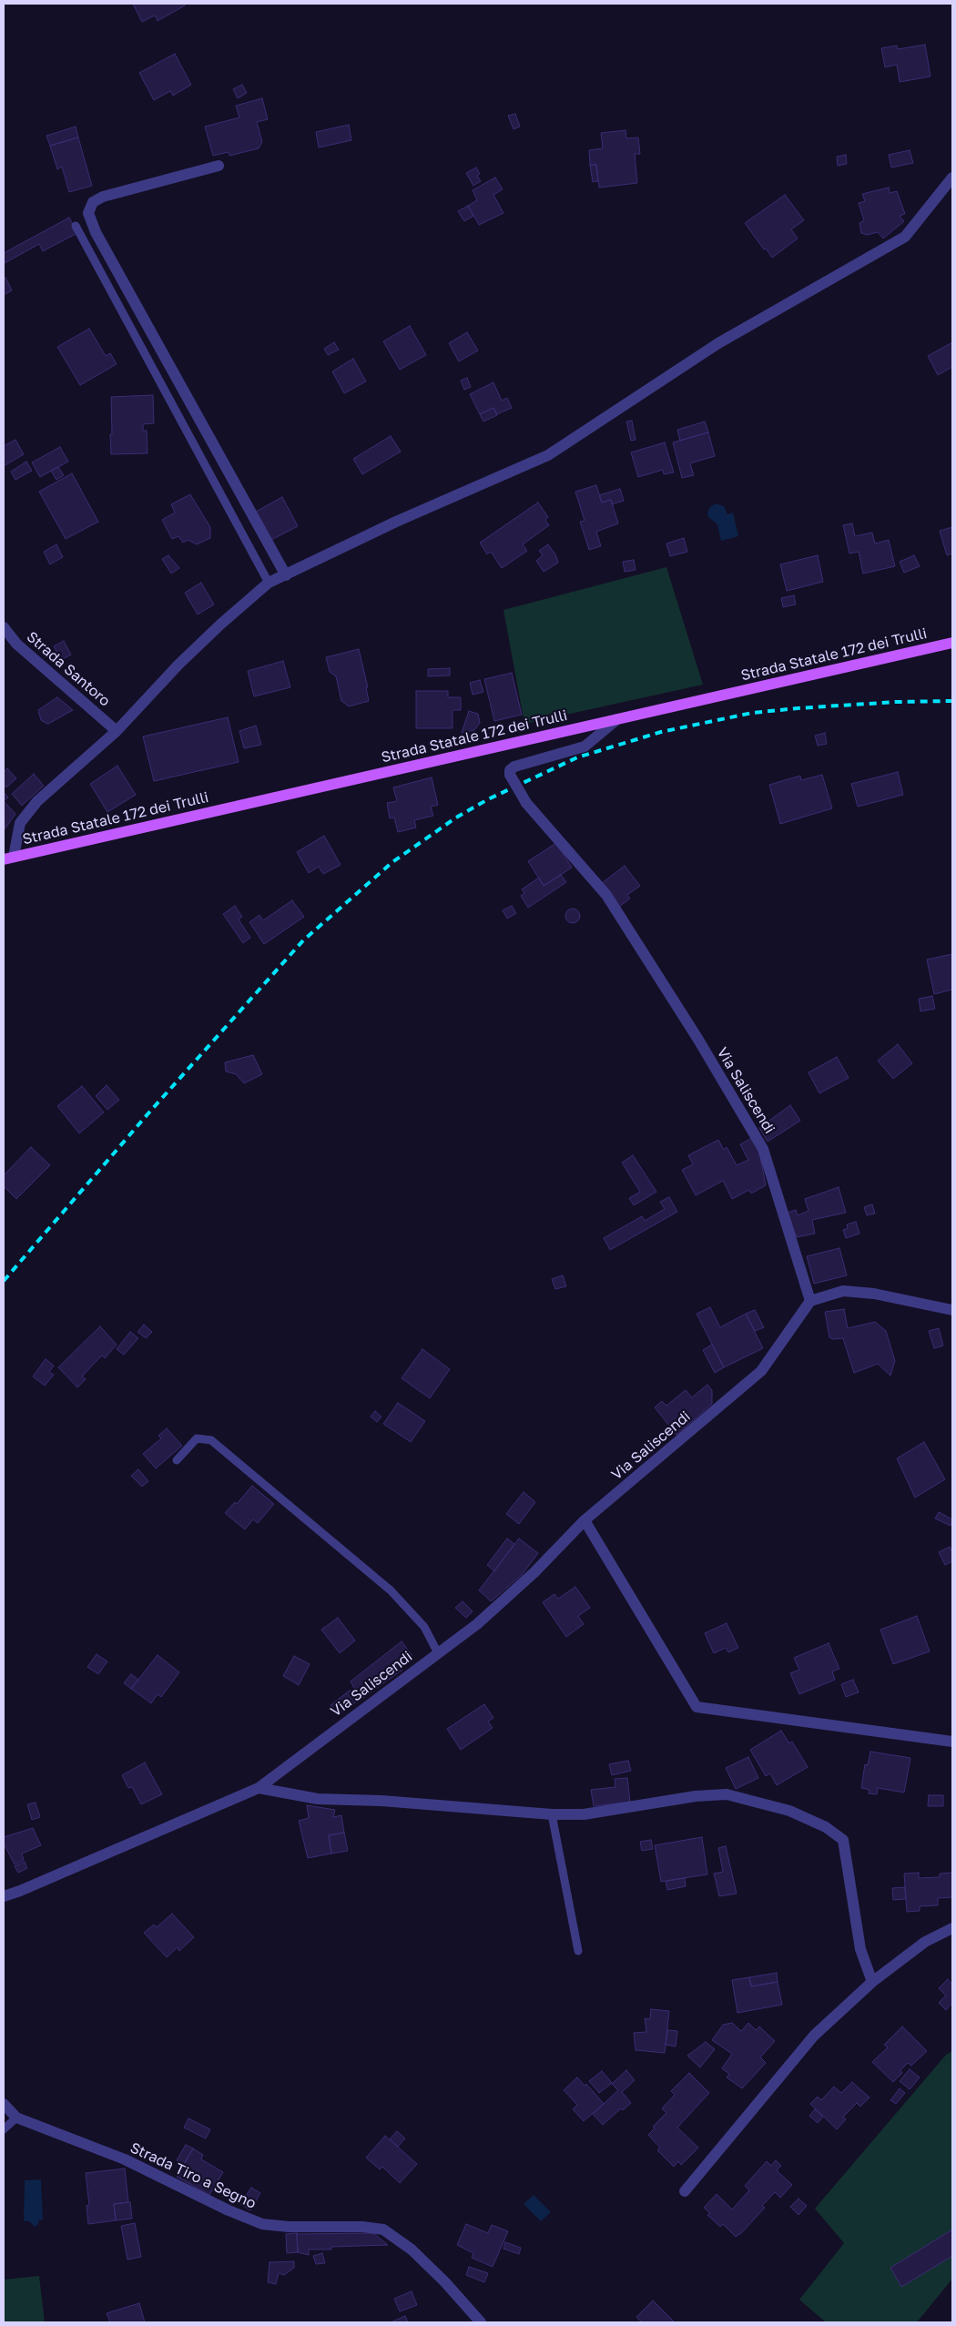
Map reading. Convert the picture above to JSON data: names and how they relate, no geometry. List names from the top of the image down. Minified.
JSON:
{"streets":{"main road":["Strada Statale 172 dei Trulli"],"street":["Strada Santoro","Via Saliscendi","Strada Tiro a Segno"]},"crossings":[["Strada Statale 172 dei Trulli","Via Saliscendi"]]}
